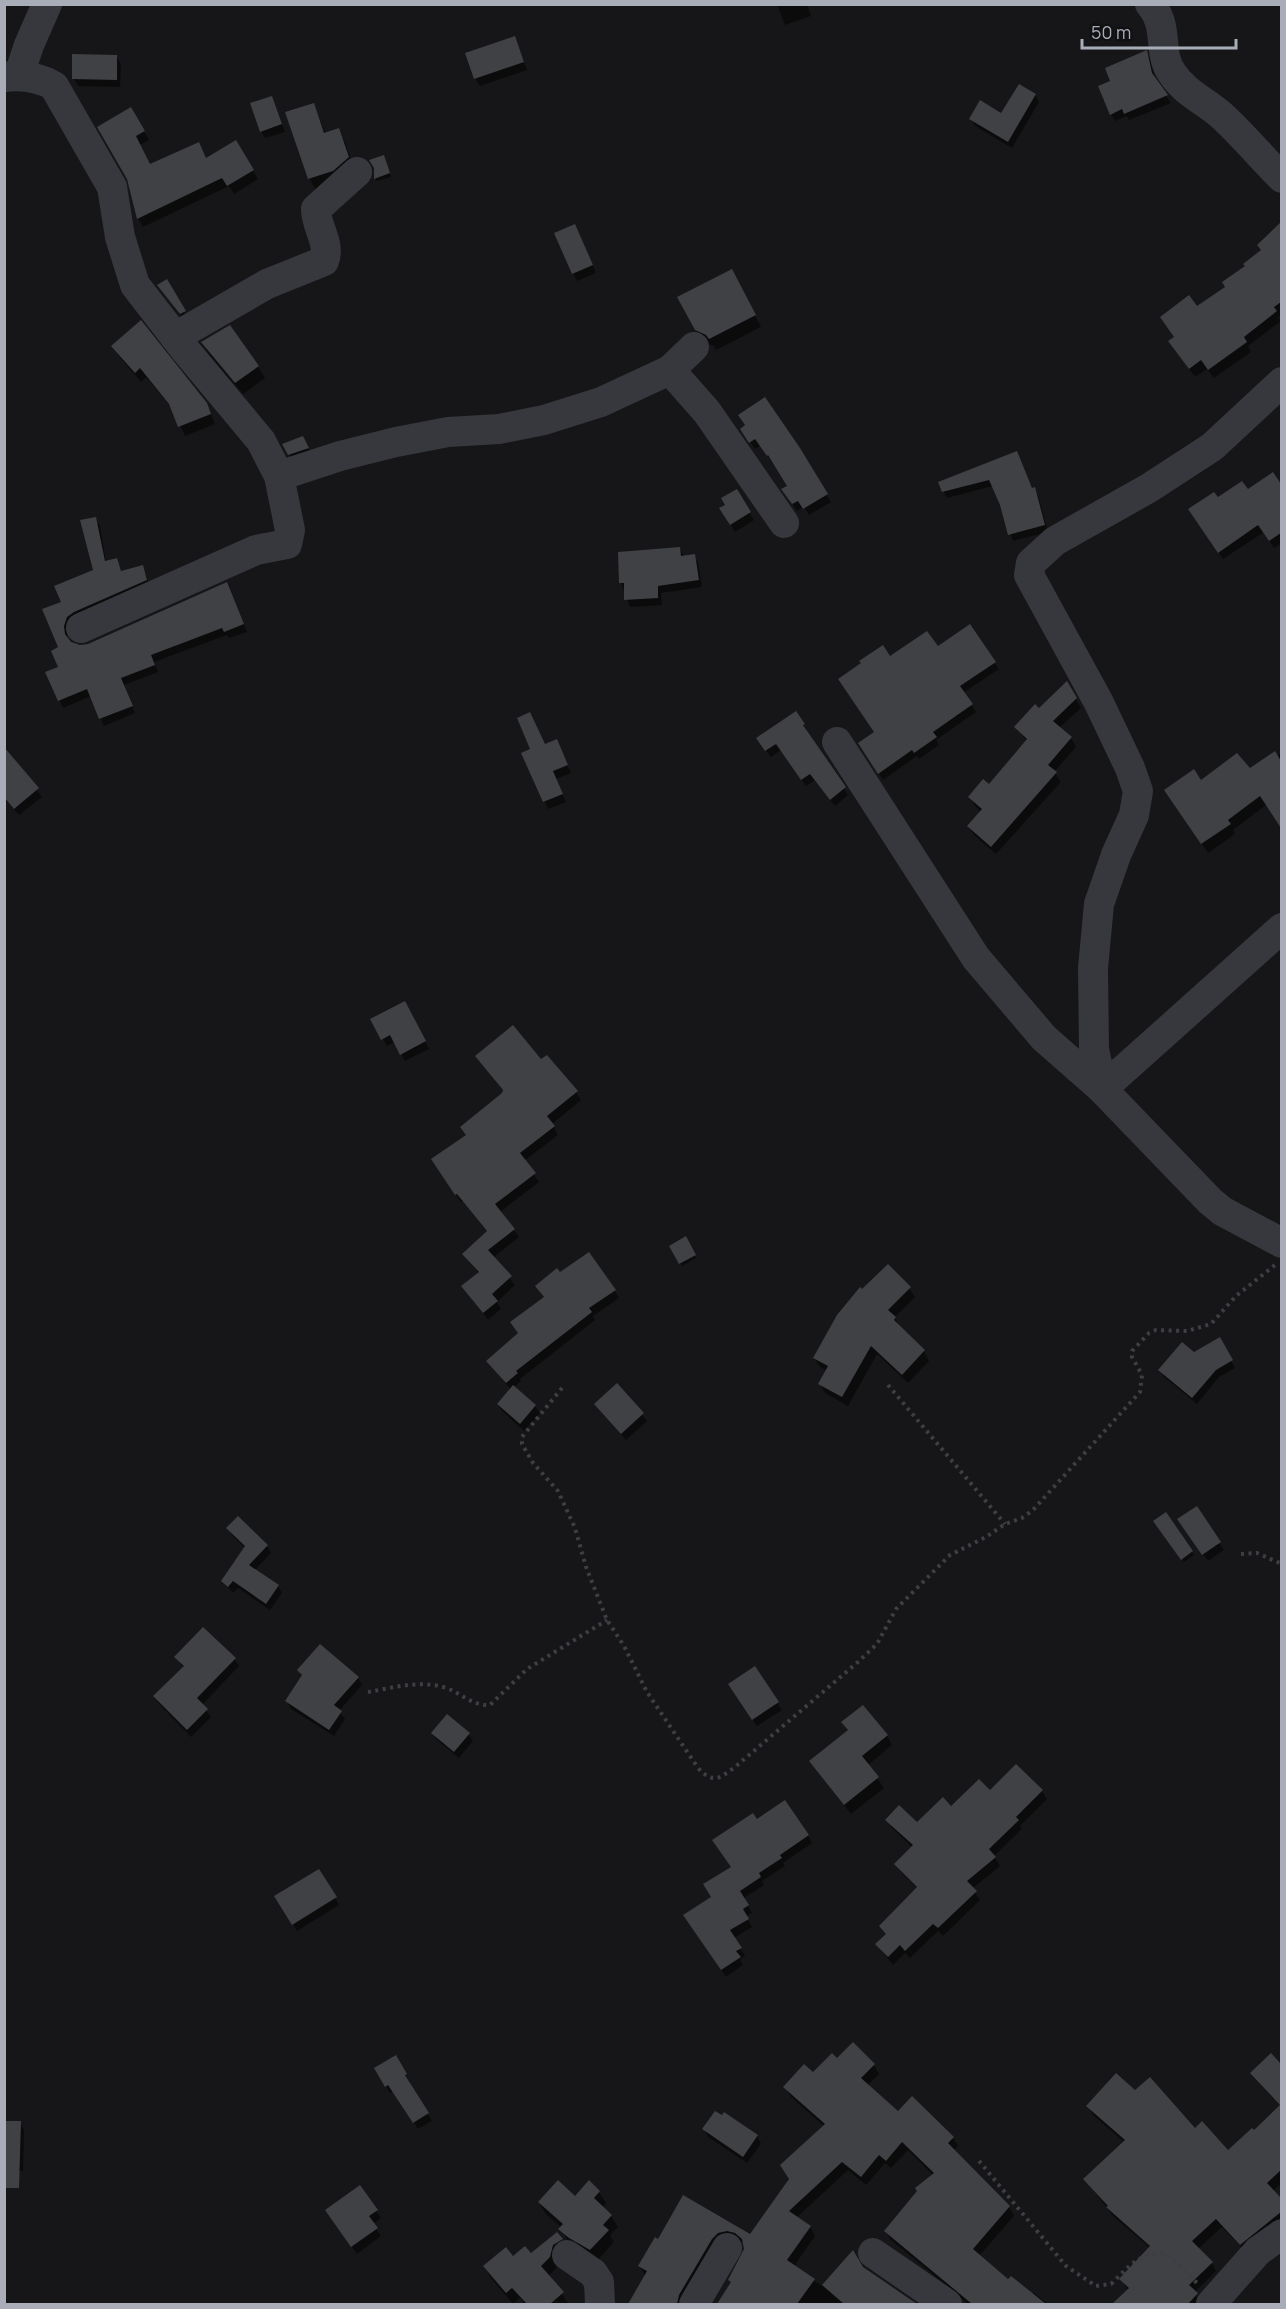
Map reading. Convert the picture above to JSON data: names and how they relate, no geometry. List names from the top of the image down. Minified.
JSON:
{"scale_bar":"50 m"}
